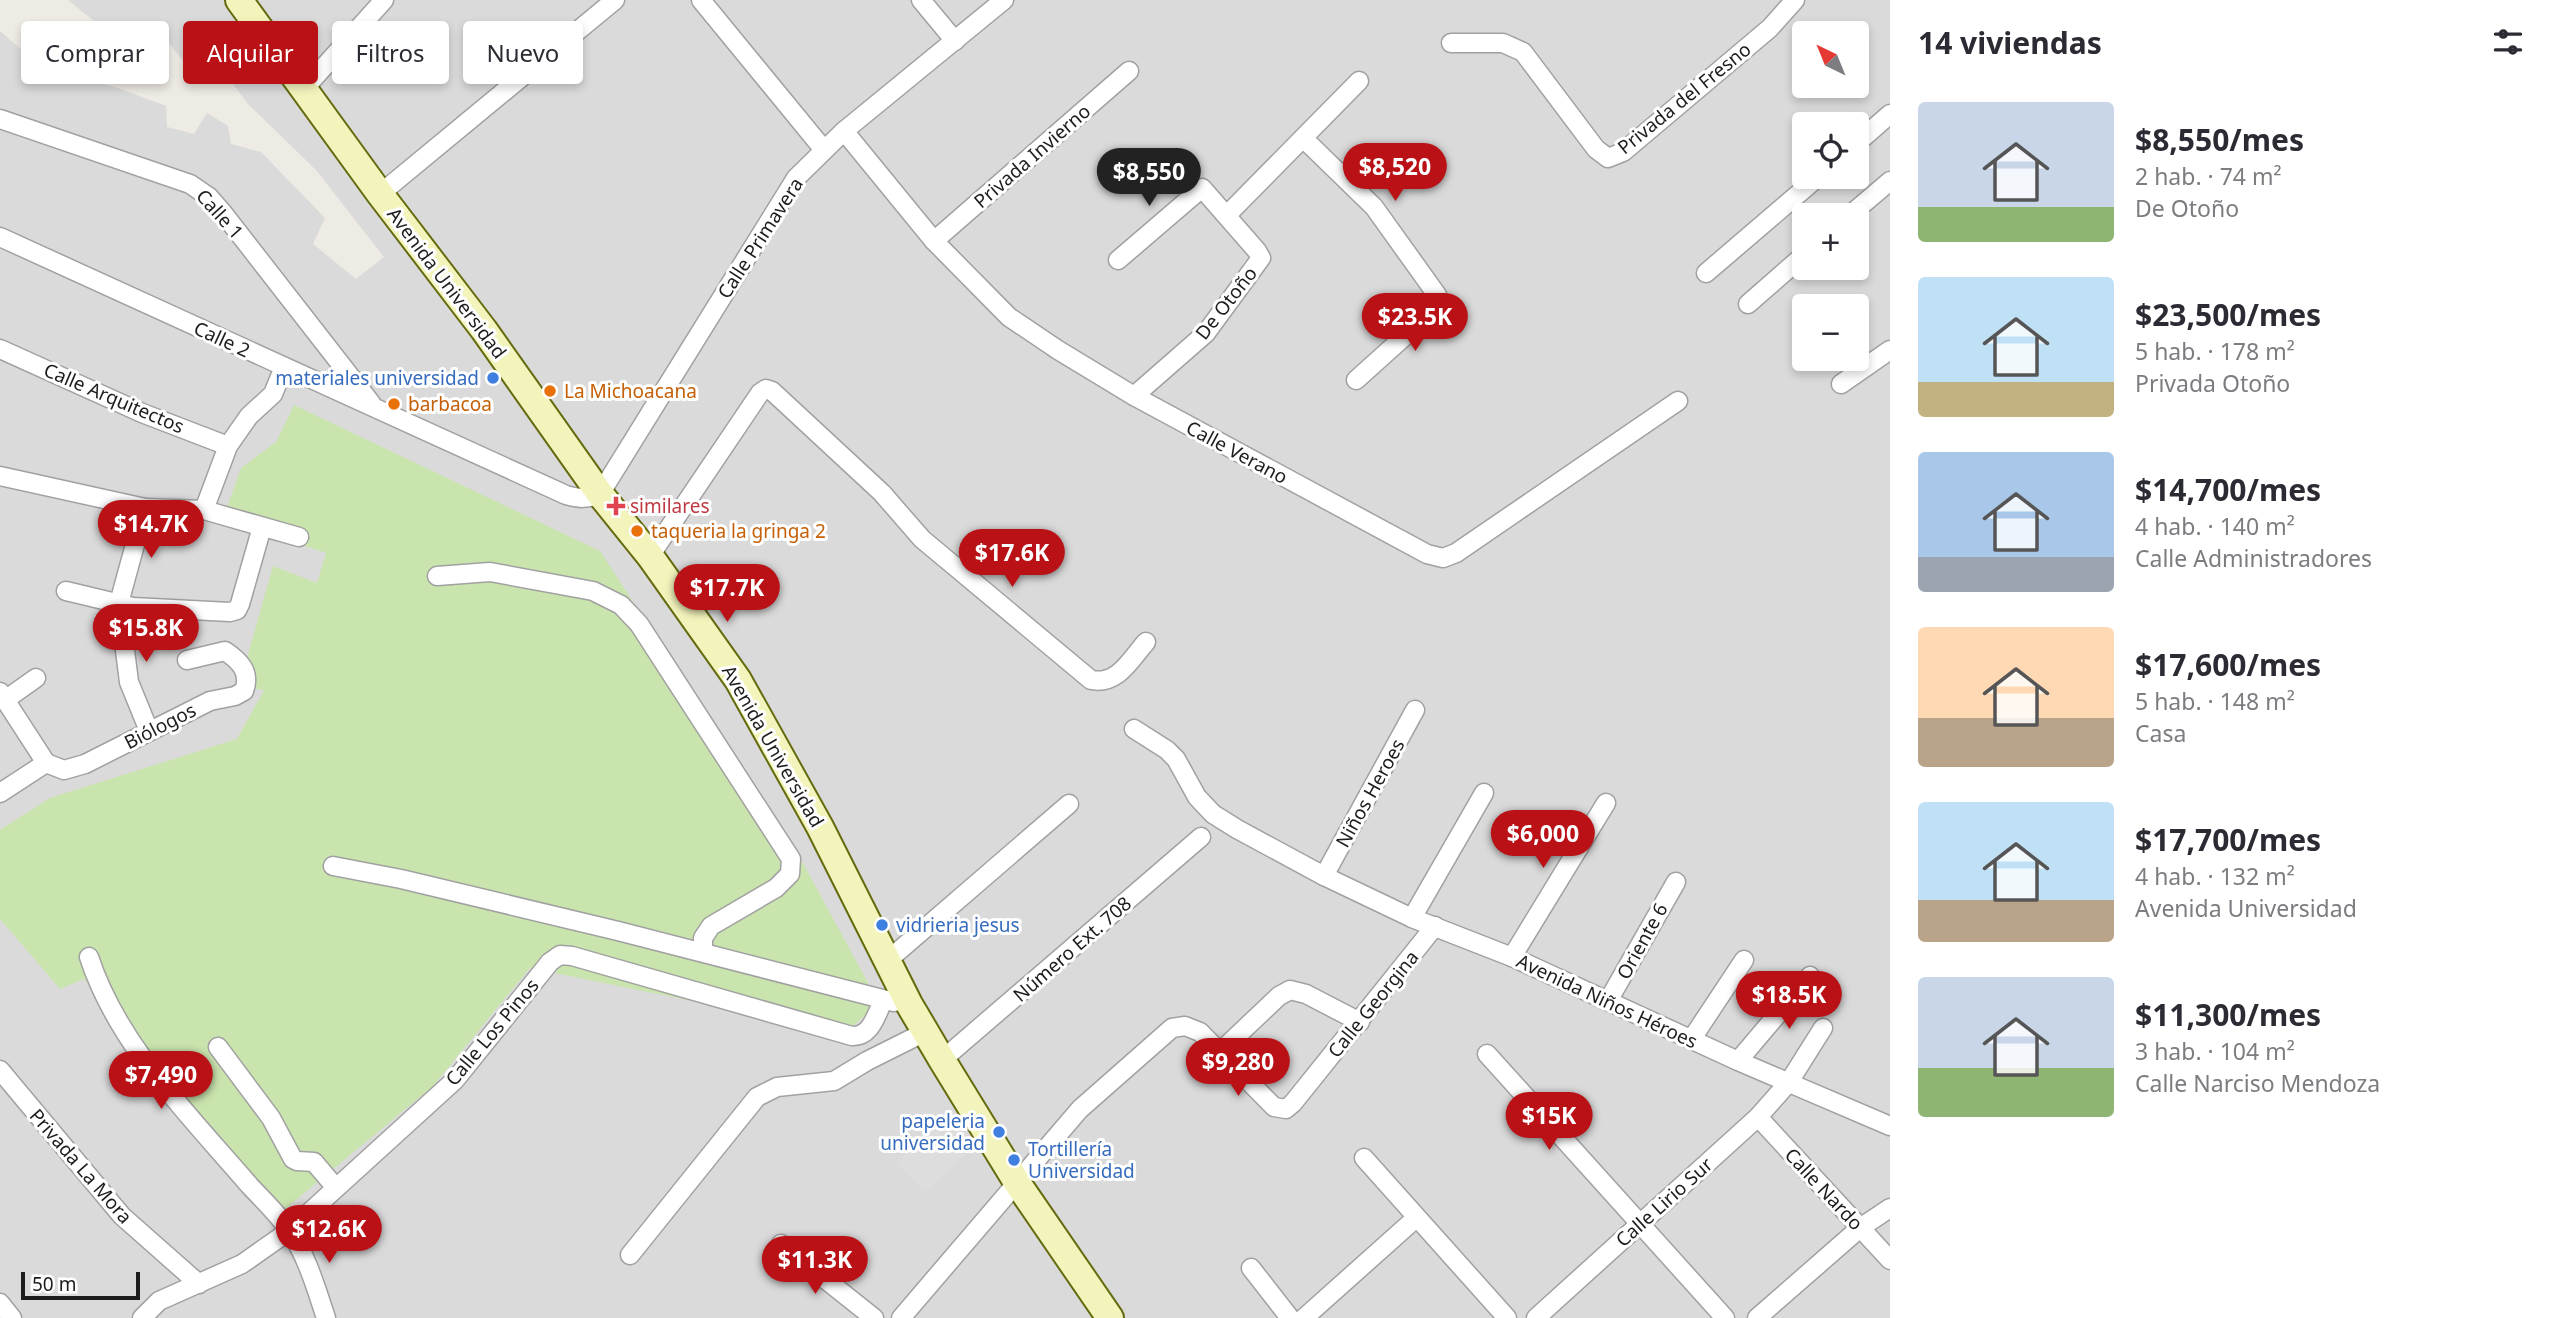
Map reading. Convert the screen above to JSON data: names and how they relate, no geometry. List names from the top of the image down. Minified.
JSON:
{"streets":{"street":["Privada del Fresno","Privada Invierno","Calle 1","Calle Primavera","Avenida Universidad","De Otoño","Calle 2","Calle Arquitectos","Calle Verano","Biólogos","Niños Heroes","Oriente 6","Número Ext. 708","Avenida Niños Héroes","Calle Georgina","Calle Los Pinos","Privada La Mora","Calle Nardo","Calle Lirio Sur"]},"crossings":[["Privada Invierno","Calle Verano"],["Calle 1","Calle 2"],["Calle Primavera","Avenida Universidad"],["Calle Primavera","Calle 2"],["Calle Primavera","Calle Verano"],["Avenida Universidad","Calle 2"],["Avenida Universidad","Número Ext. 708"],["De Otoño","Calle Verano"],["Niños Heroes","Avenida Niños Héroes"],["Oriente 6","Avenida Niños Héroes"],["Avenida Niños Héroes","Calle Georgina"],["Avenida Niños Héroes","Calle Lirio Sur"],["Calle Los Pinos","Privada La Mora"],["Calle Nardo","Calle Lirio Sur"]],"places":{"other":["materiales universidad","La Michoacana","barbacoa","taqueria la gringa 2","vidrieria jesus","papeleria universidad","Tortillería Universidad"],"health":["similares"]},"scale_bar":"50 m","north":"top left","page":{"heading":"14 viviendas","map_buttons":["+","−"],"chip":["Comprar","Alquilar","Filtros","Nuevo"],"list":[{"name":"$8,550/mes","note":"2 hab. · 74 m² · De Otoño"},{"name":"$23,500/mes","note":"5 hab. · 178 m² · Privada Otoño"},{"name":"$14,700/mes","note":"4 hab. · 140 m² · Calle Administradores"},{"name":"$17,600/mes","note":"5 hab. · 148 m² · Casa"},{"name":"$17,700/mes","note":"4 hab. · 132 m² · Avenida Universidad"},{"name":"$11,300/mes","note":"3 hab. · 104 m² · Calle Narciso Mendoza"}],"price":["$8,520","$8,550","$23.5K","$14.7K","$17.6K","$17.7K","$15.8K","$6,000","$18.5K","$9,280","$7,490","$15K","$12.6K","$11.3K"],"scale":"50 m"}}
